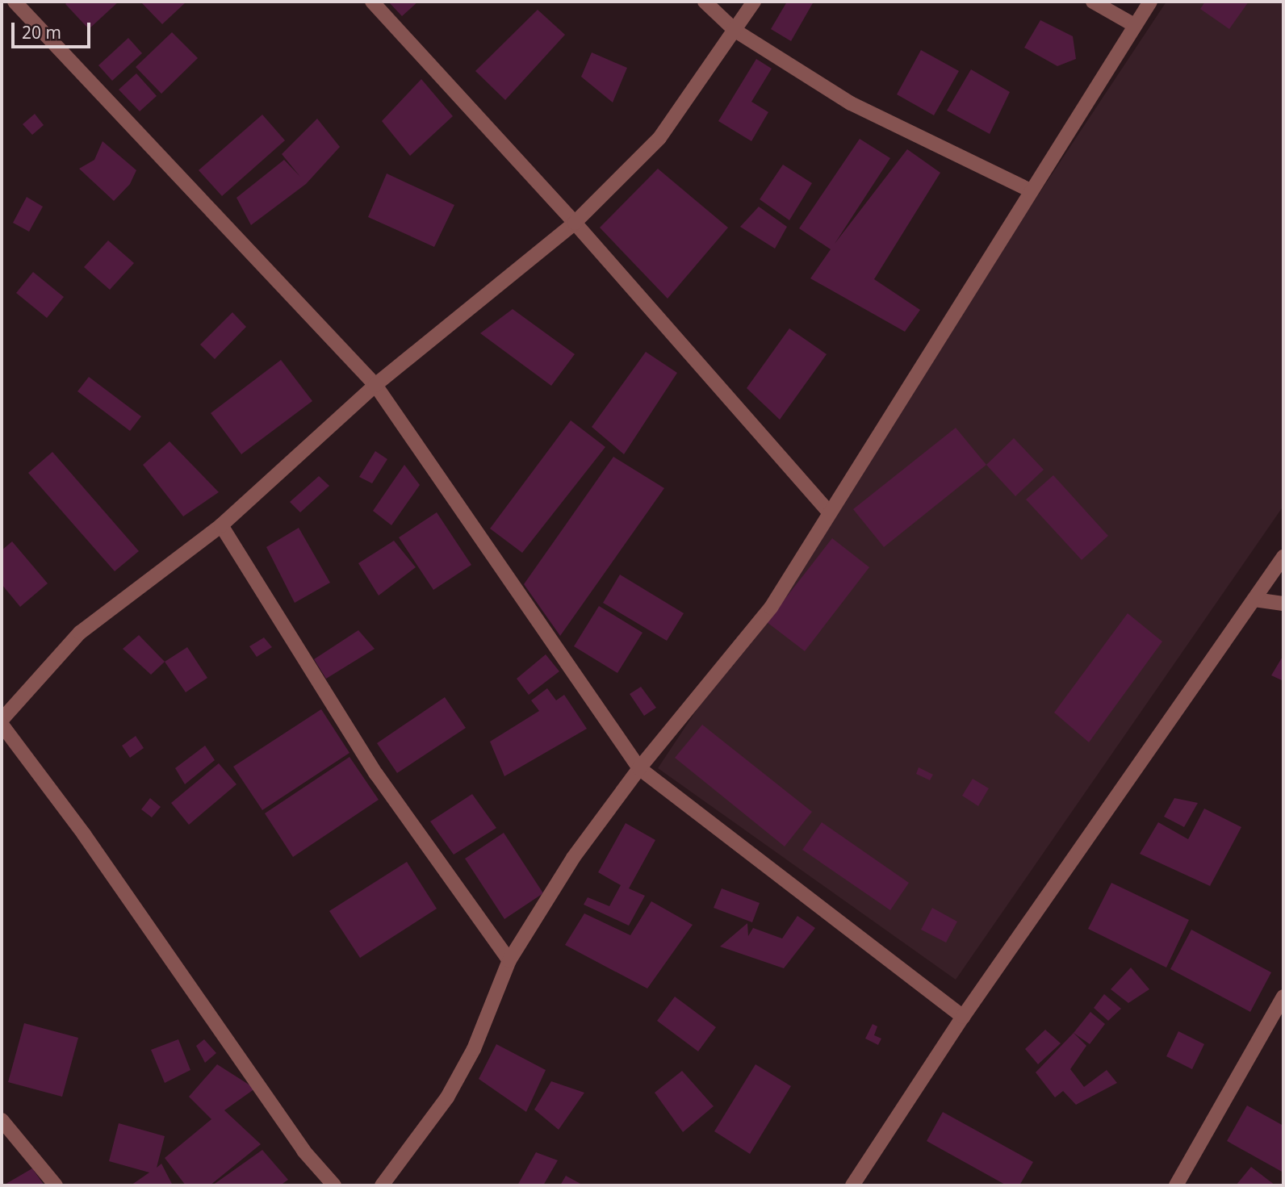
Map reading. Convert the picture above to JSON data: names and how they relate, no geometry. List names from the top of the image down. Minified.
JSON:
{"scale_bar":"20 m"}
